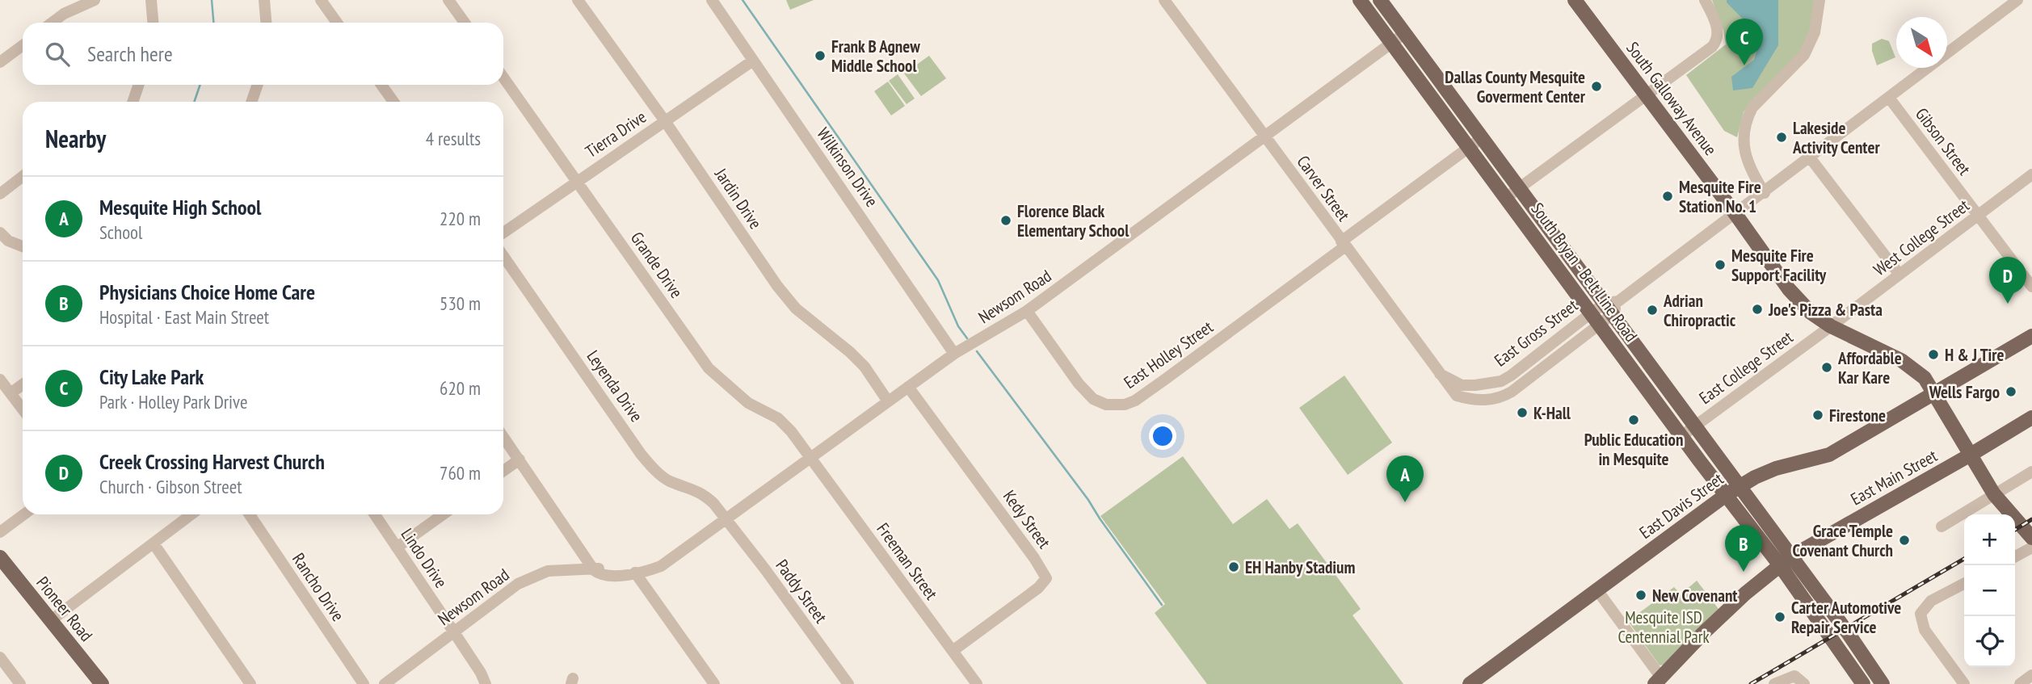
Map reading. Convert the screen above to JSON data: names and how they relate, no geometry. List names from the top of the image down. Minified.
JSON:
{"streets":{"main road":["South Galloway Avenue","South Bryan - Belt Line Road","East Main Street","East Davis Street","Pioneer Road"],"street":["Tierra Drive","Gibson Street","Wilkinson Drive","Carver Street","Jardin Drive","West College Street","Grande Drive","Newsom Road","East Gross Street","East Holley Street","East College Street","Leyenda Drive","Kedy Street","Lindo Drive","Freeman Street","Rancho Drive","Paddy Street"]},"crossings":[["South Galloway Avenue","West College Street"],["South Galloway Avenue","East Gross Street"],["South Galloway Avenue","East College Street"],["South Galloway Avenue","East Main Street"],["South Galloway Avenue","East Davis Street"],["Tierra Drive","Wilkinson Drive"],["Tierra Drive","Jardin Drive"],["Tierra Drive","Grande Drive"],["Gibson Street","West College Street"],["Gibson Street","East Gross Street"],["Wilkinson Drive","Newsom Road"],["Carver Street","Newsom Road"],["Carver Street","East Gross Street"],["Carver Street","East Holley Street"],["Jardin Drive","Newsom Road"],["West College Street","East College Street"],["Grande Drive","Newsom Road"],["Grande Drive","Freeman Street"],["South Bryan - Belt Line Road","Newsom Road"],["South Bryan - Belt Line Road","East Gross Street"],["South Bryan - Belt Line Road","East Holley Street"],["South Bryan - Belt Line Road","East College Street"],["South Bryan - Belt Line Road","East Main Street"],["South Bryan - Belt Line Road","East Davis Street"],["Newsom Road","East Holley Street"],["Newsom Road","Leyenda Drive"],["Newsom Road","Kedy Street"],["Newsom Road","Lindo Drive"],["Newsom Road","Freeman Street"],["Newsom Road","Paddy Street"],["Leyenda Drive","Paddy Street"],["Kedy Street","Freeman Street"]],"parks":["Mesquite ISD Centennial Park"],"places":["Frank B Agnew Middle School","Dallas County Mesquite Goverment Center","Lakeside Activity Center","Mesquite Fire Station No. 1","Florence Black Elementary School","Mesquite Fire Support Facility","Joe's Pizza & Pasta","Adrian Chiropractic","H & J Tire","Affordable Kar Kare","Wells Fargo","K-Hall","Firestone","Public Education in Mesquite","Grace Temple Covenant Church","EH Hanby Stadium","New Covenant","Carter Automotive Repair Service"],"north":"bottom right","page":{"pins":["C","D","A","B"],"search":"Search here","heading":["Nearby","4 results"],"list":[{"mark":"A","name":"Mesquite High School","note":"School","value":"220 m"},{"mark":"B","name":"Physicians Choice Home Care","note":"Hospital · East Main Street","value":"530 m"},{"mark":"C","name":"City Lake Park","note":"Park · Holley Park Drive","value":"620 m"},{"mark":"D","name":"Creek Crossing Harvest Church","note":"Church · Gibson Street","value":"760 m"}],"map_buttons":["+","−"]}}
